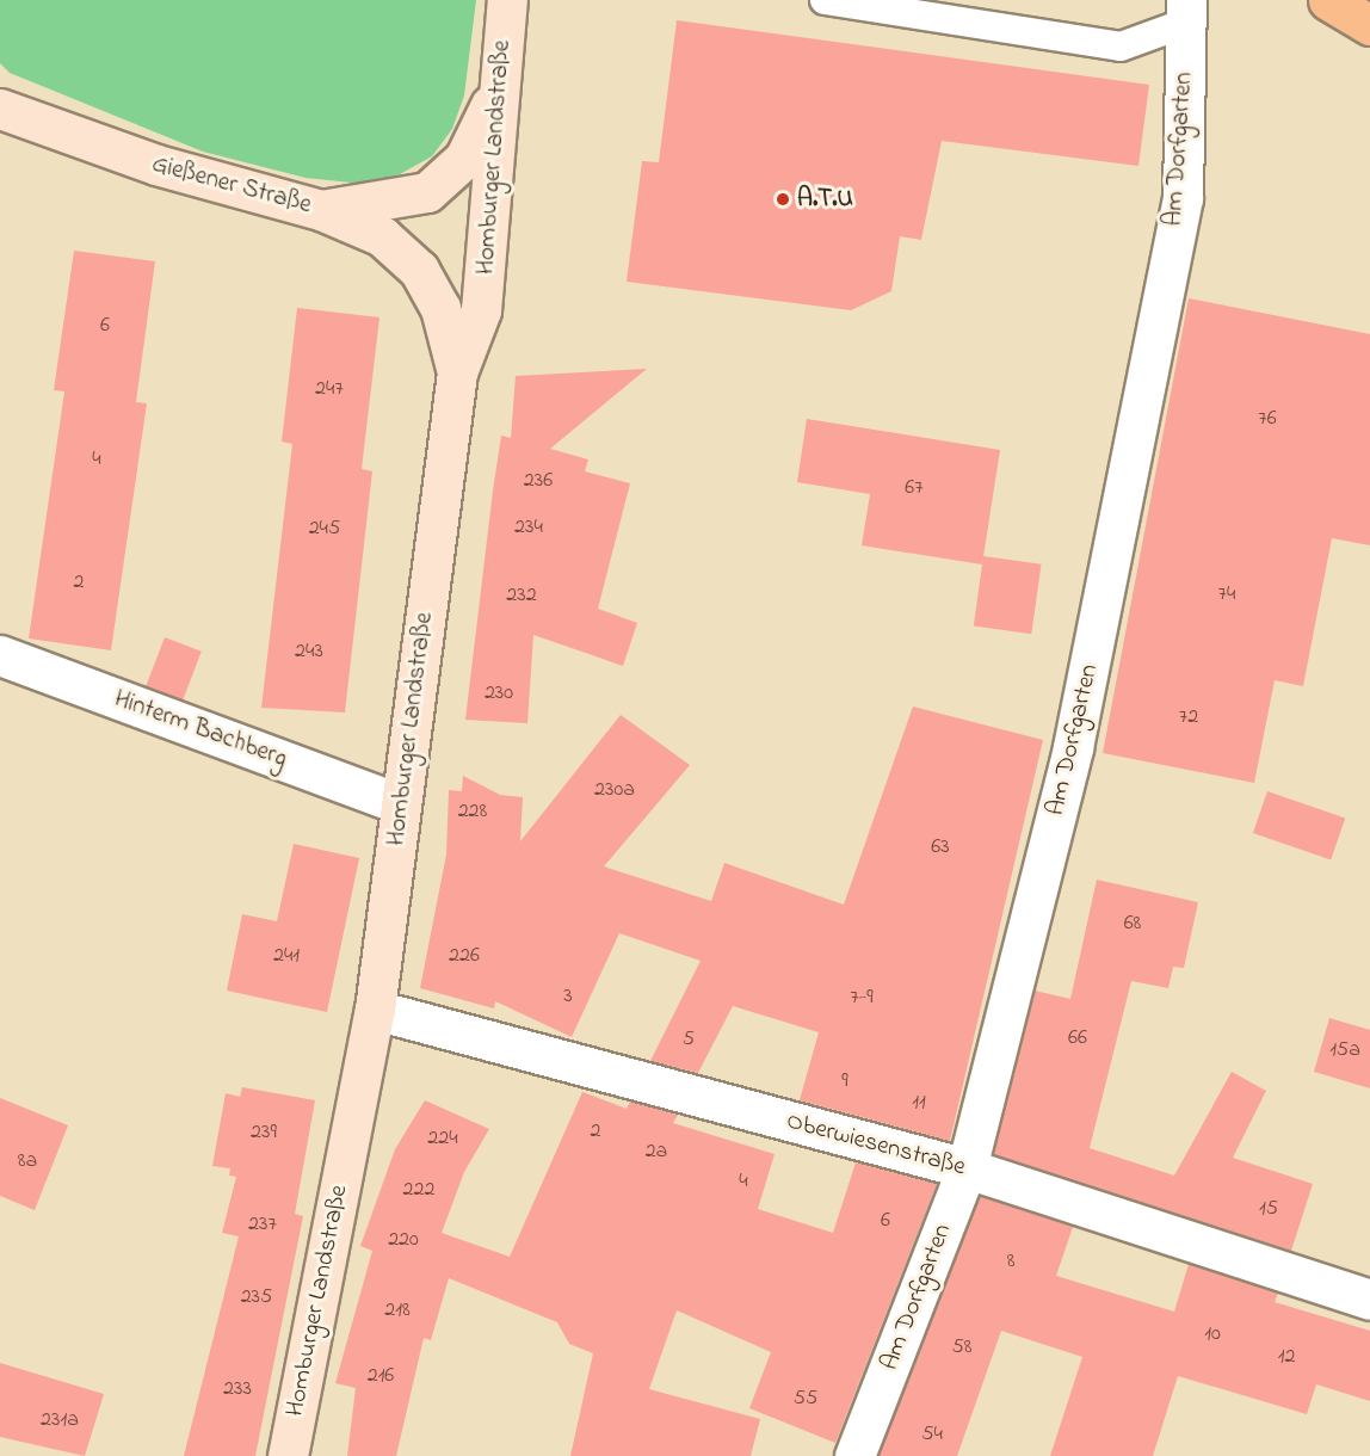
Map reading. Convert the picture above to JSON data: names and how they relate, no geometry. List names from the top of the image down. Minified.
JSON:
{"streets":{"street":["Am Dorfgarten","Homburger Landstraße","Gießener Straße","Hinterm Bachberg","Oberwiesenstraße"]},"crossings":[["Am Dorfgarten","Oberwiesenstraße"],["Homburger Landstraße","Gießener Straße"],["Homburger Landstraße","Hinterm Bachberg"],["Homburger Landstraße","Oberwiesenstraße"]],"places":["A.T.U"],"house_numbers":["6","247","76","4","236","67","234","245","2","74","232","243","230","72","230a","228","63","68","241","226","3","7-9","66","5","15a","9","11","2","239","224","2a","8a","4","222","15","6","237","220","8","235","218","10","58","12","216","233","55","231a","54"]}
